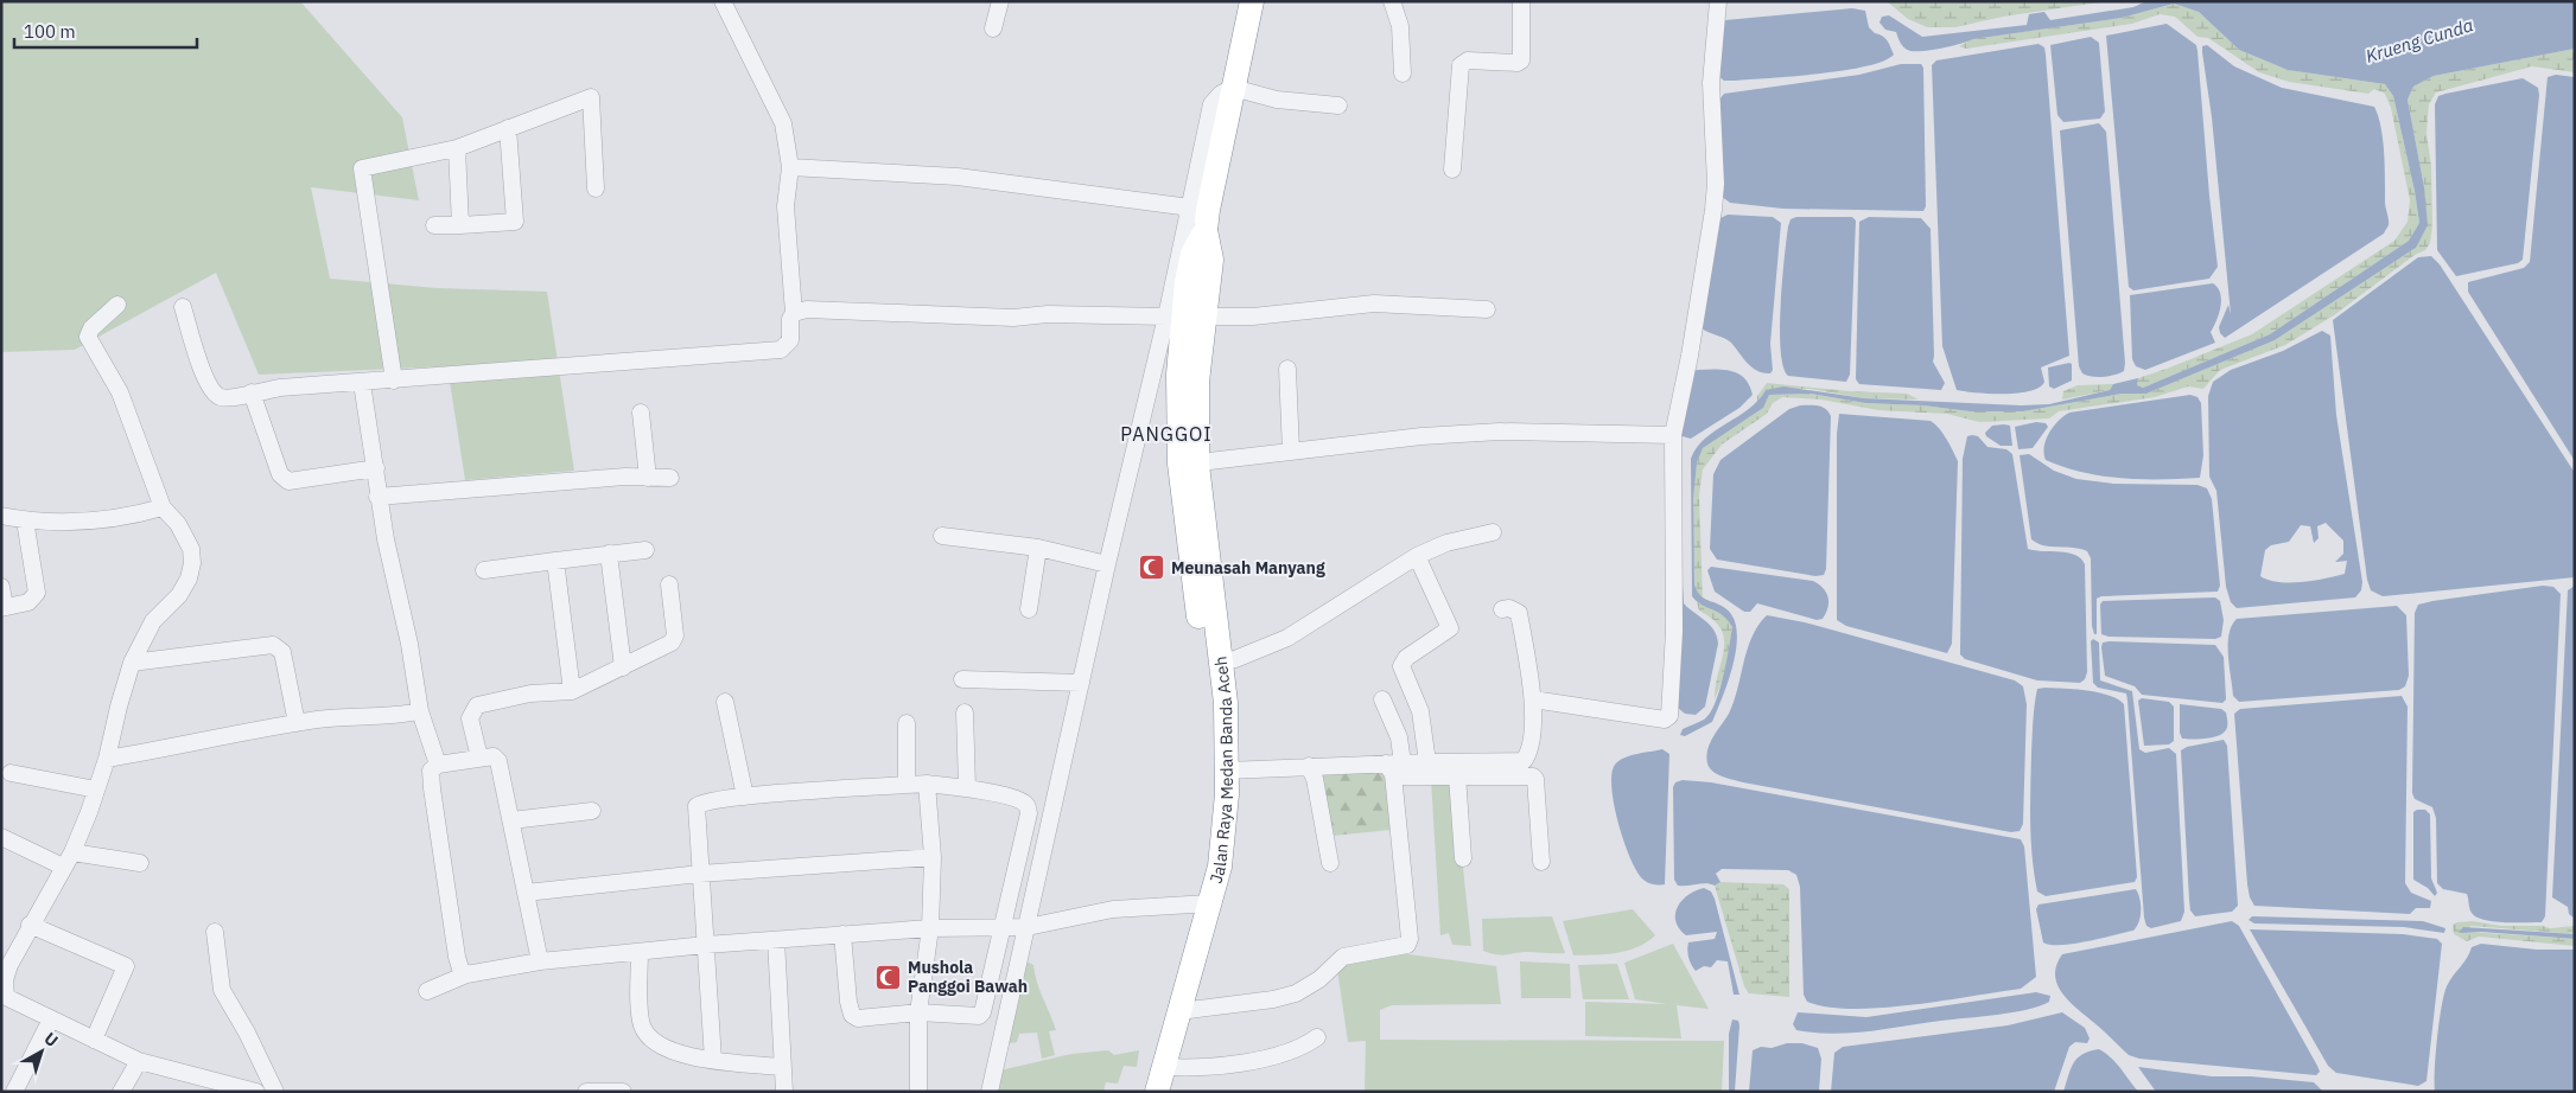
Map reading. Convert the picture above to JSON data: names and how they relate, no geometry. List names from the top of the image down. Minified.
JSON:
{"streets":{"highway":["Jalan Raya Medan Banda Aceh"]},"districts":["PANGGOI"],"water":["Krueng Cunda"],"places":{"mosque":["Meunasah Manyang","Mushola Panggoi Bawah"]},"scale_bar":"100 m","north":"top right"}
